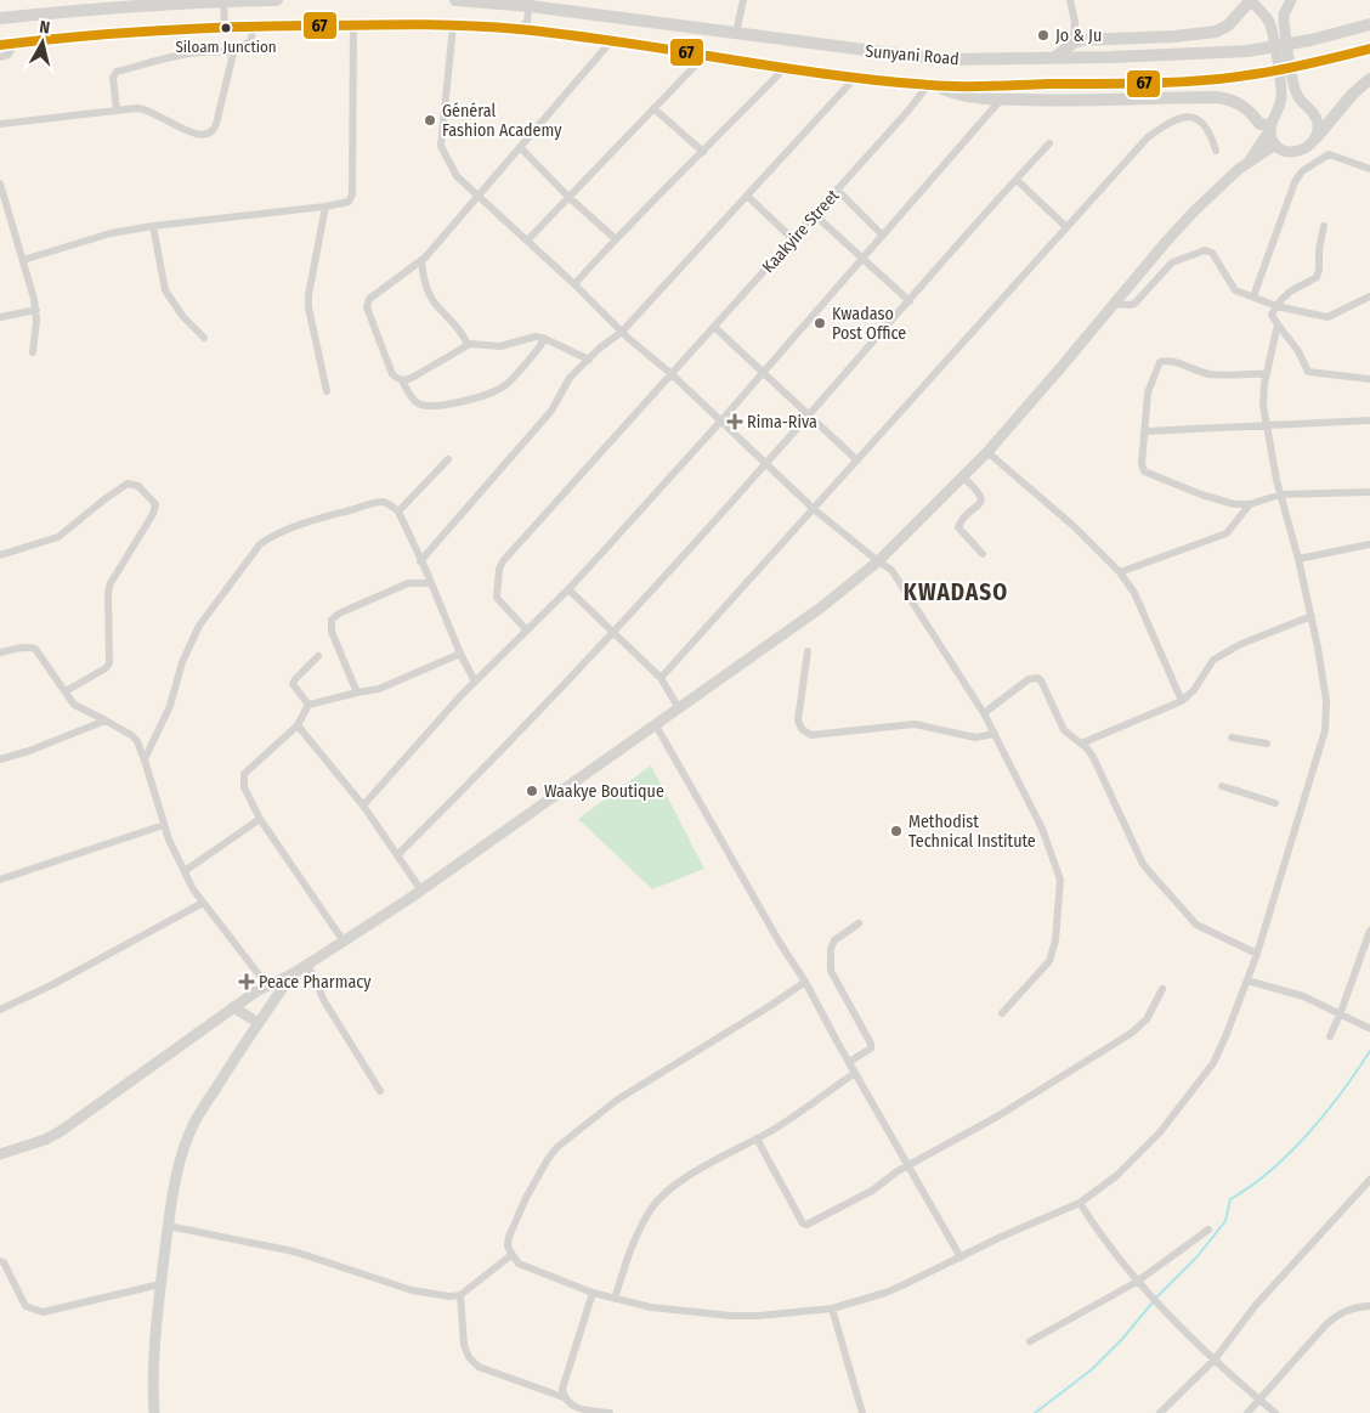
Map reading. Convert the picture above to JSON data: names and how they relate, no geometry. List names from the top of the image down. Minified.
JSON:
{"streets":{"main road":["Sunyani Road"],"street":["Kaakyire Street"]},"districts":["KWADASO"],"places":{"other":["Siloam Junction","Jo & Ju","Général Fashion Academy","Kwadaso Post Office","Waakye Boutique","Methodist Technical Institute"],"health":["Rima-Riva","Peace Pharmacy"]},"lines":["transit line 67"],"north":"top"}
